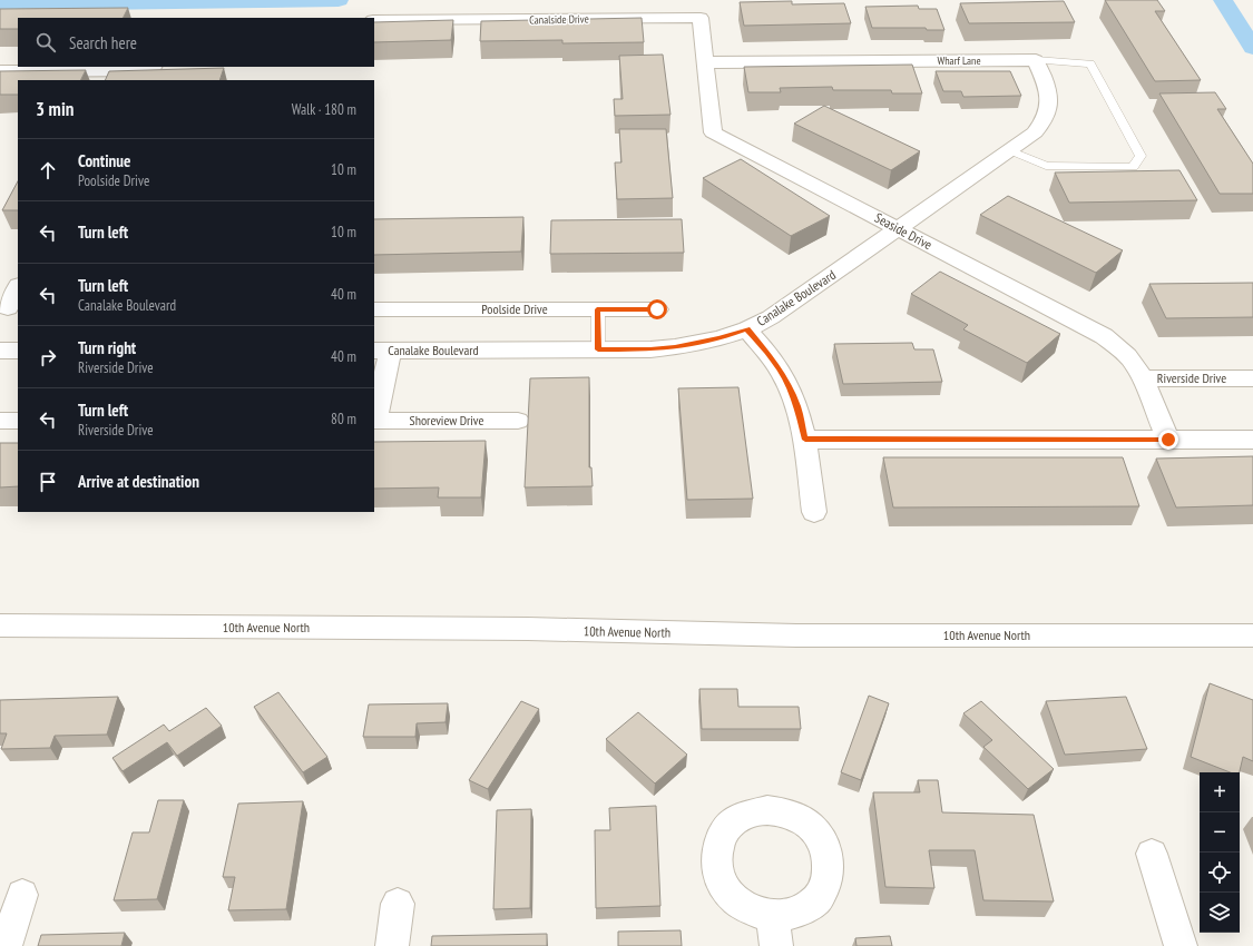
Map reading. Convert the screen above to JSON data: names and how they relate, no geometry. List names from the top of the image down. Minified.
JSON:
{"streets":{"street":["Canalside Drive","Wharf Lane","Seaside Drive","Canalake Boulevard","Poolside Drive","Riverside Drive","Shoreview Drive","10th Avenue North"]},"crossings":[["Canalside Drive","Wharf Lane"],["Canalside Drive","Seaside Drive"],["Wharf Lane","Seaside Drive"],["Seaside Drive","Canalake Boulevard"],["Seaside Drive","Riverside Drive"],["Canalake Boulevard","Shoreview Drive"]],"page":{"search":"Search here","heading":["3 min","Walk · 180 m"],"list":[["Continue","Poolside Drive","10 m"],["Turn left","10 m"],["Turn left","Canalake Boulevard","40 m"],["Turn right","Riverside Drive","40 m"],["Turn left","Riverside Drive","80 m"],"Arrive at destination"],"map_buttons":["+","−"]}}
